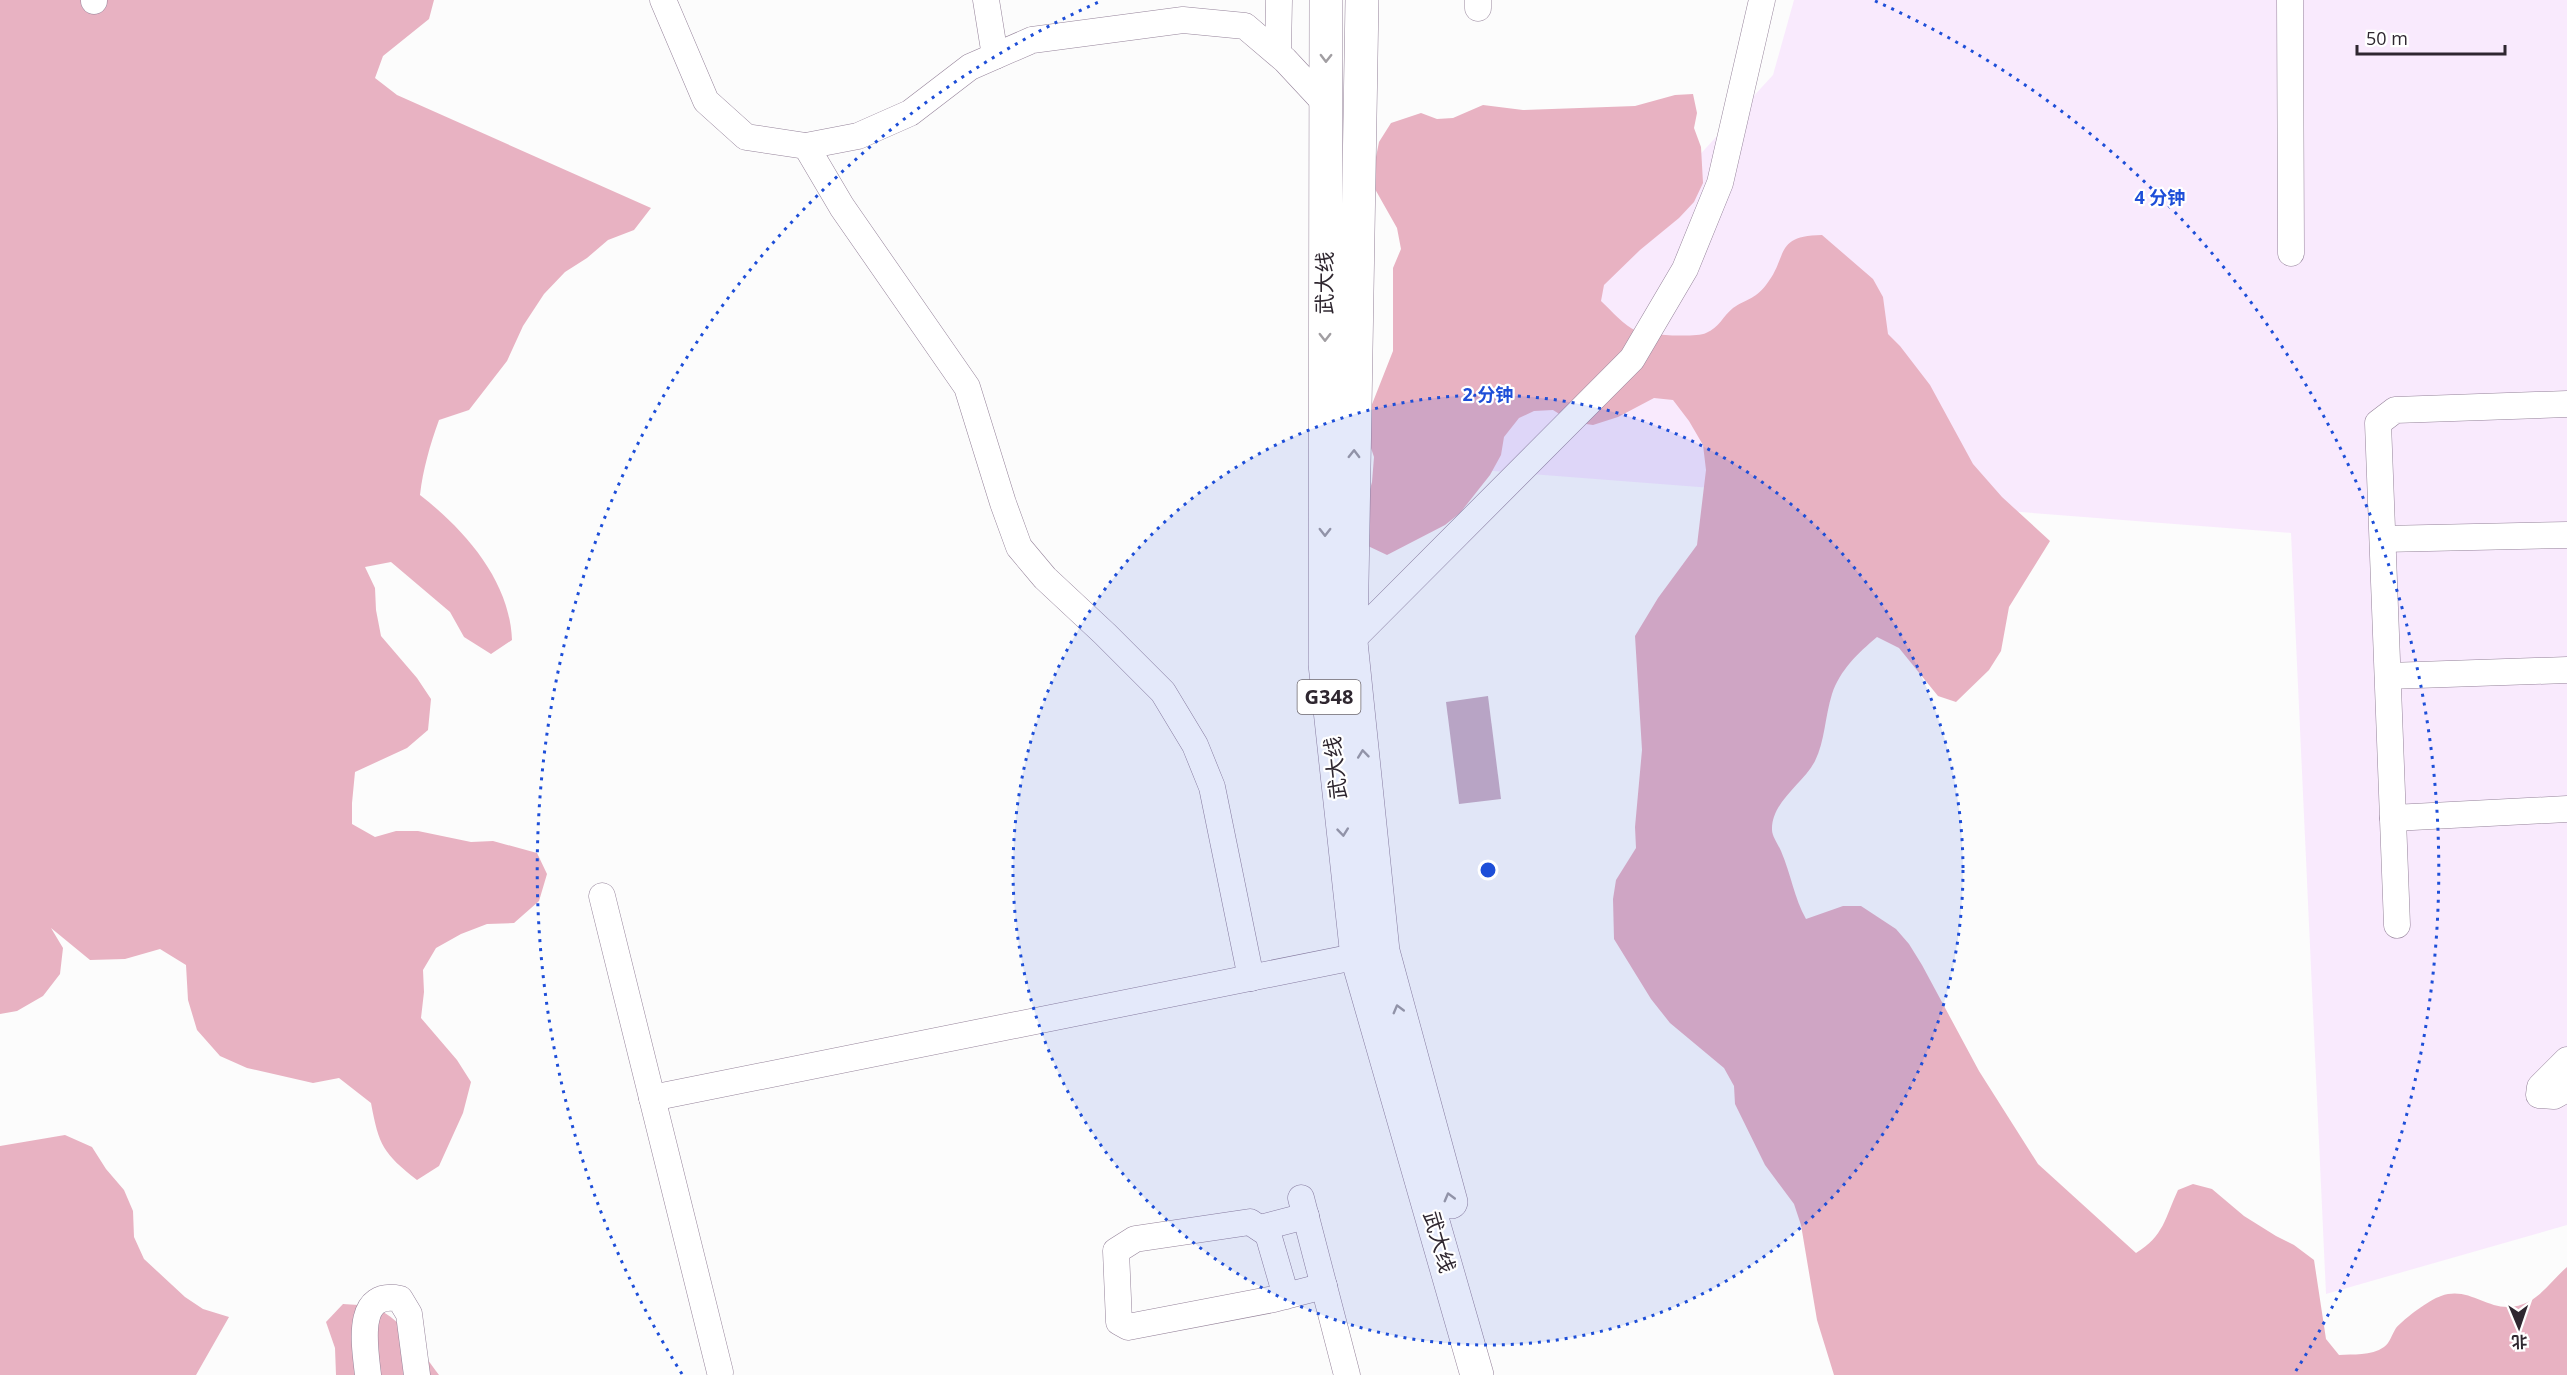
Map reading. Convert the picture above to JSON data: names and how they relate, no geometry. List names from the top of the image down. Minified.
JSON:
{"streets":{"highway":["武大线","G348"]},"scale_bar":"50 m","north":"bottom","rings":["4 分钟","2 分钟"]}
